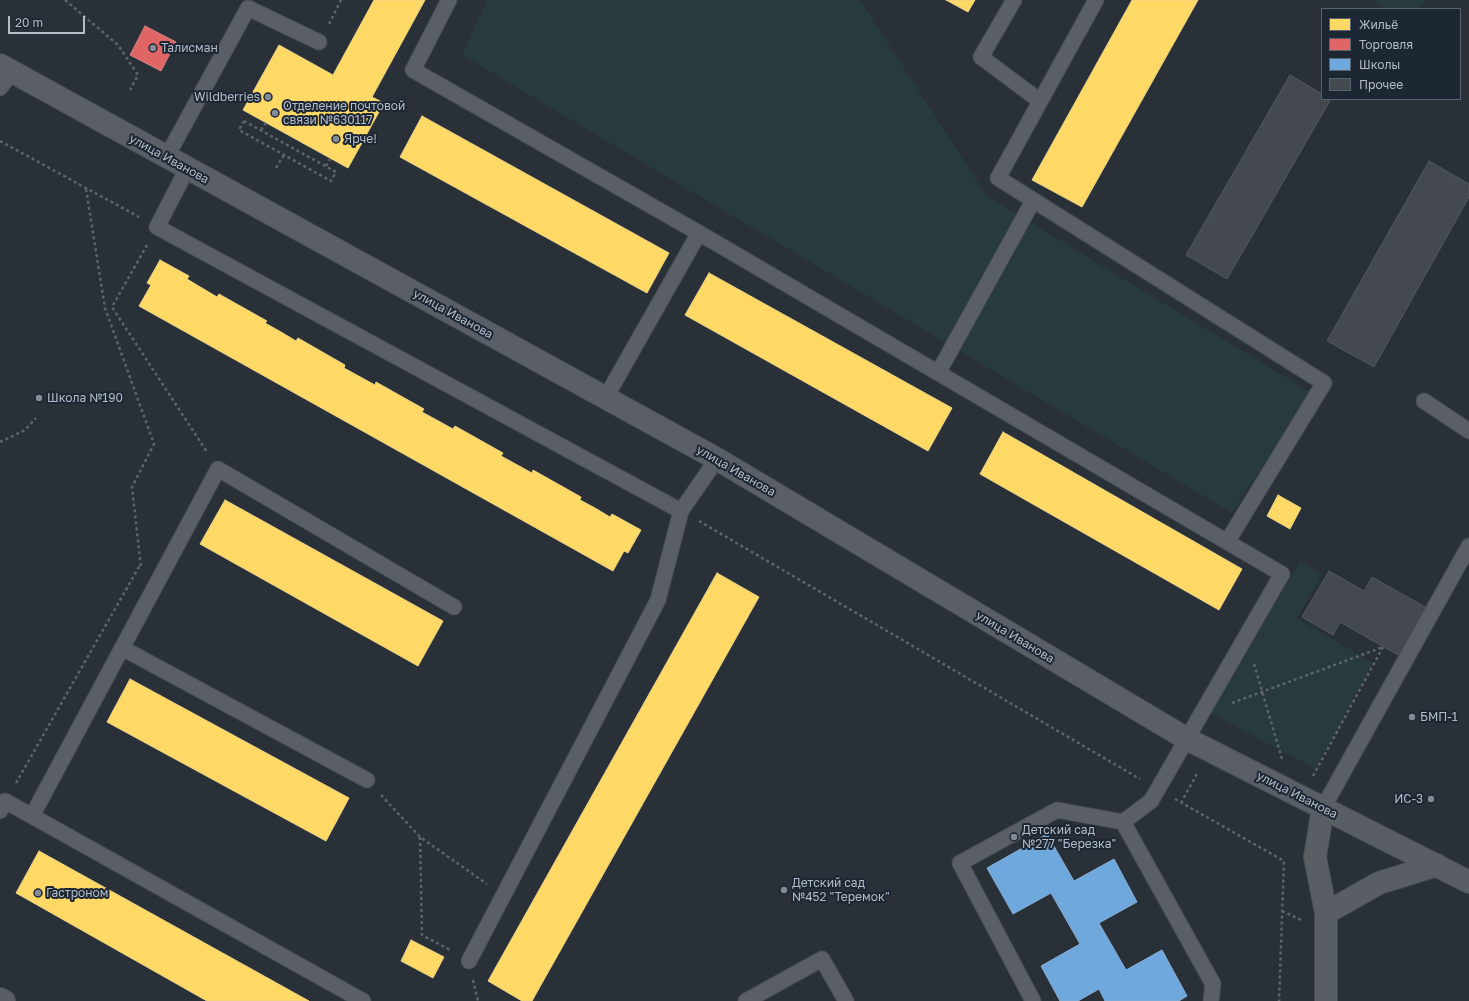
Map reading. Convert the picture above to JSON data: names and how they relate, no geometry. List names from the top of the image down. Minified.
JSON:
{"streets":{"main road":["улица Иванова"]},"places":["Талисман","Wildberries","Отделение почтовой связи №630117","Ярче!","Школа №190","БМП-1","ИС-3","Детский сад №277 \"Березка\"","Детский сад №452 \"Теремок\"","Гастроном"],"legend":["Жильё","Торговля","Школы","Прочее"],"scale_bar":"20 m"}
